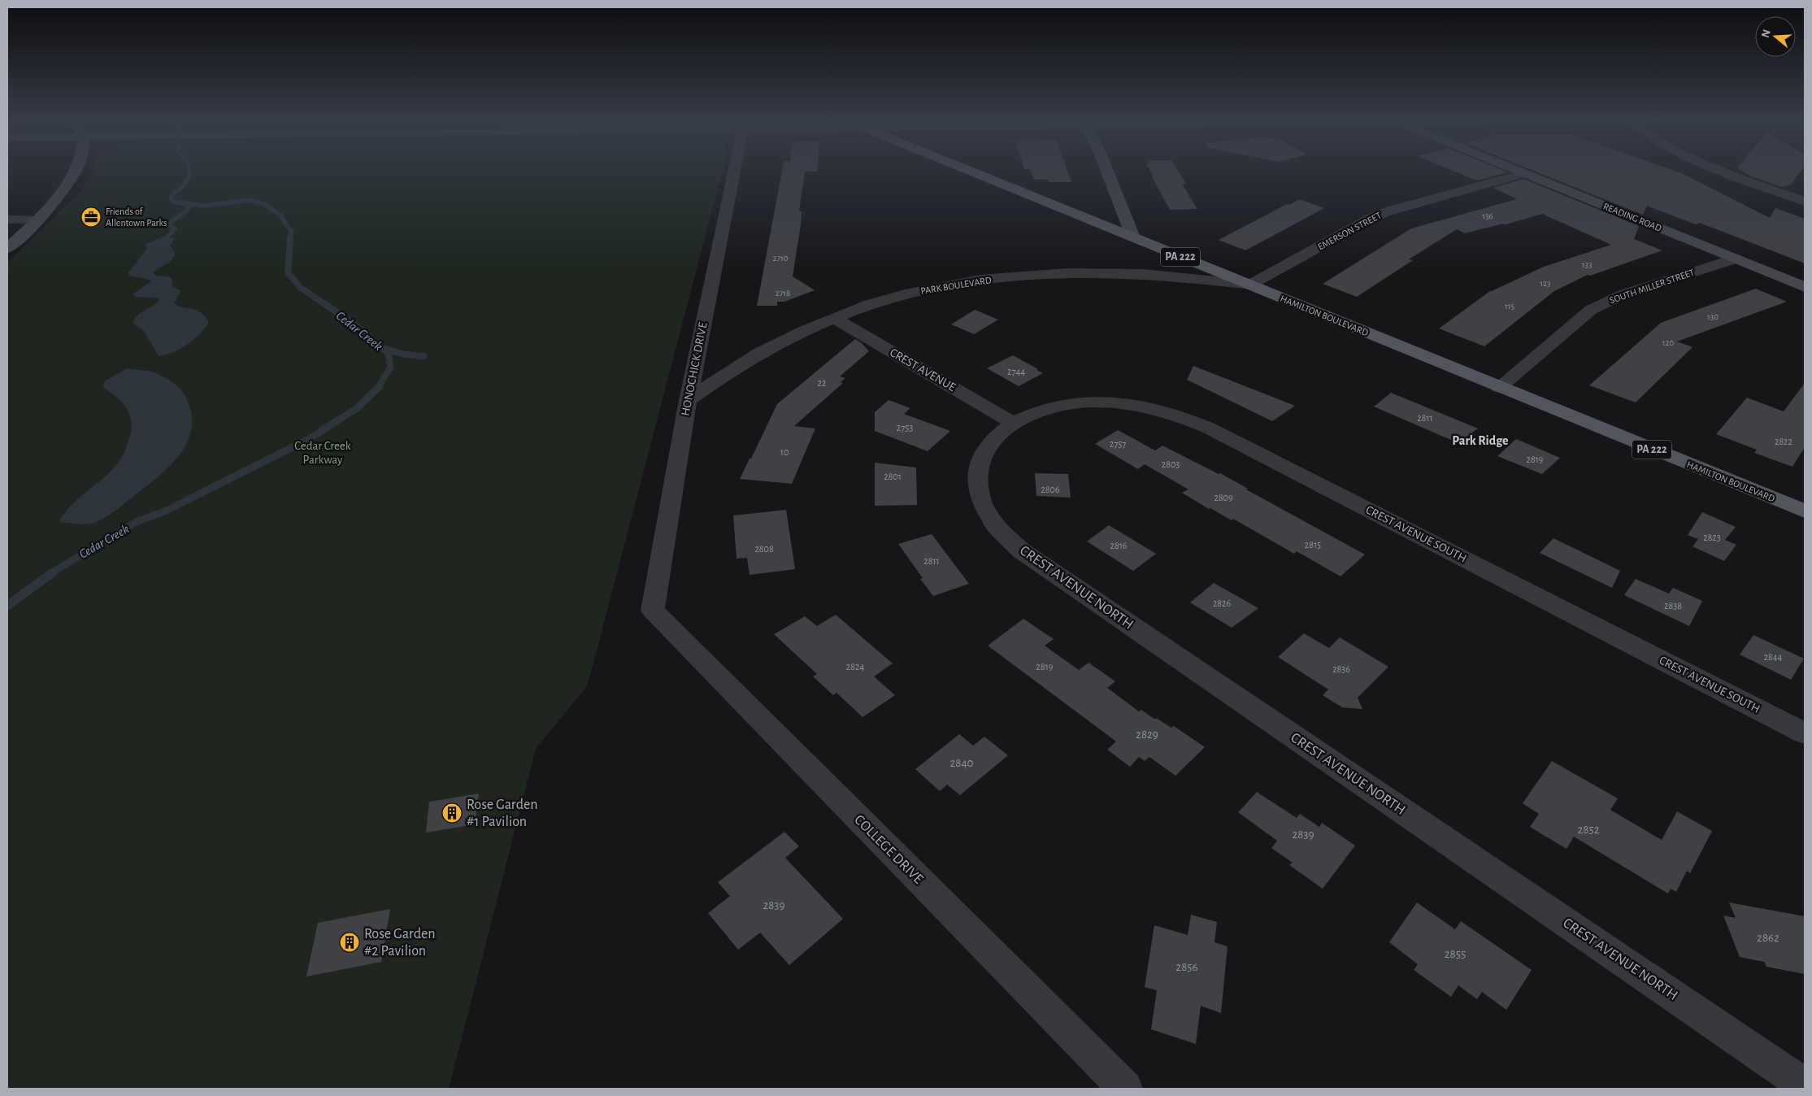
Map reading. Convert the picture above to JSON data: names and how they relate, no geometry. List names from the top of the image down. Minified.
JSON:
{"streets":{"main road":["PA 222","HAMILTON BOULEVARD"],"street":["READING ROAD","EMERSON STREET","PARK BOULEVARD","SOUTH MILLER STREET","HONOCHICK DRIVE","CREST AVENUE","CREST AVENUE SOUTH","CREST AVENUE NORTH","COLLEGE DRIVE"]},"crossings":[["READING ROAD","EMERSON STREET"],["READING ROAD","SOUTH MILLER STREET"],["EMERSON STREET","PARK BOULEVARD"],["EMERSON STREET","HAMILTON BOULEVARD"],["PARK BOULEVARD","HAMILTON BOULEVARD"],["PARK BOULEVARD","HONOCHICK DRIVE"],["PARK BOULEVARD","CREST AVENUE"],["SOUTH MILLER STREET","HAMILTON BOULEVARD"],["HONOCHICK DRIVE","COLLEGE DRIVE"],["CREST AVENUE","CREST AVENUE SOUTH"],["CREST AVENUE","CREST AVENUE NORTH"],["CREST AVENUE SOUTH","CREST AVENUE NORTH"]],"districts":["Park Ridge"],"water":["Cedar Creek"],"parks":["Cedar Creek Parkway"],"places":{"office":["Friends of Allentown Parks"],"building":["Rose Garden #1 Pavilion","Rose Garden #2 Pavilion"]},"house_numbers":["136","2710","133","123","2718","115","130","120","2744","22","2811","2753","2822","2757","10","2819","2803","2801","2806","2809","2823","2815","2816","2808","2811","2826","2838","2844","2824","2819","2836","2829","2840","2852","2839","2839","2862","2855","2856"],"north":"left"}
